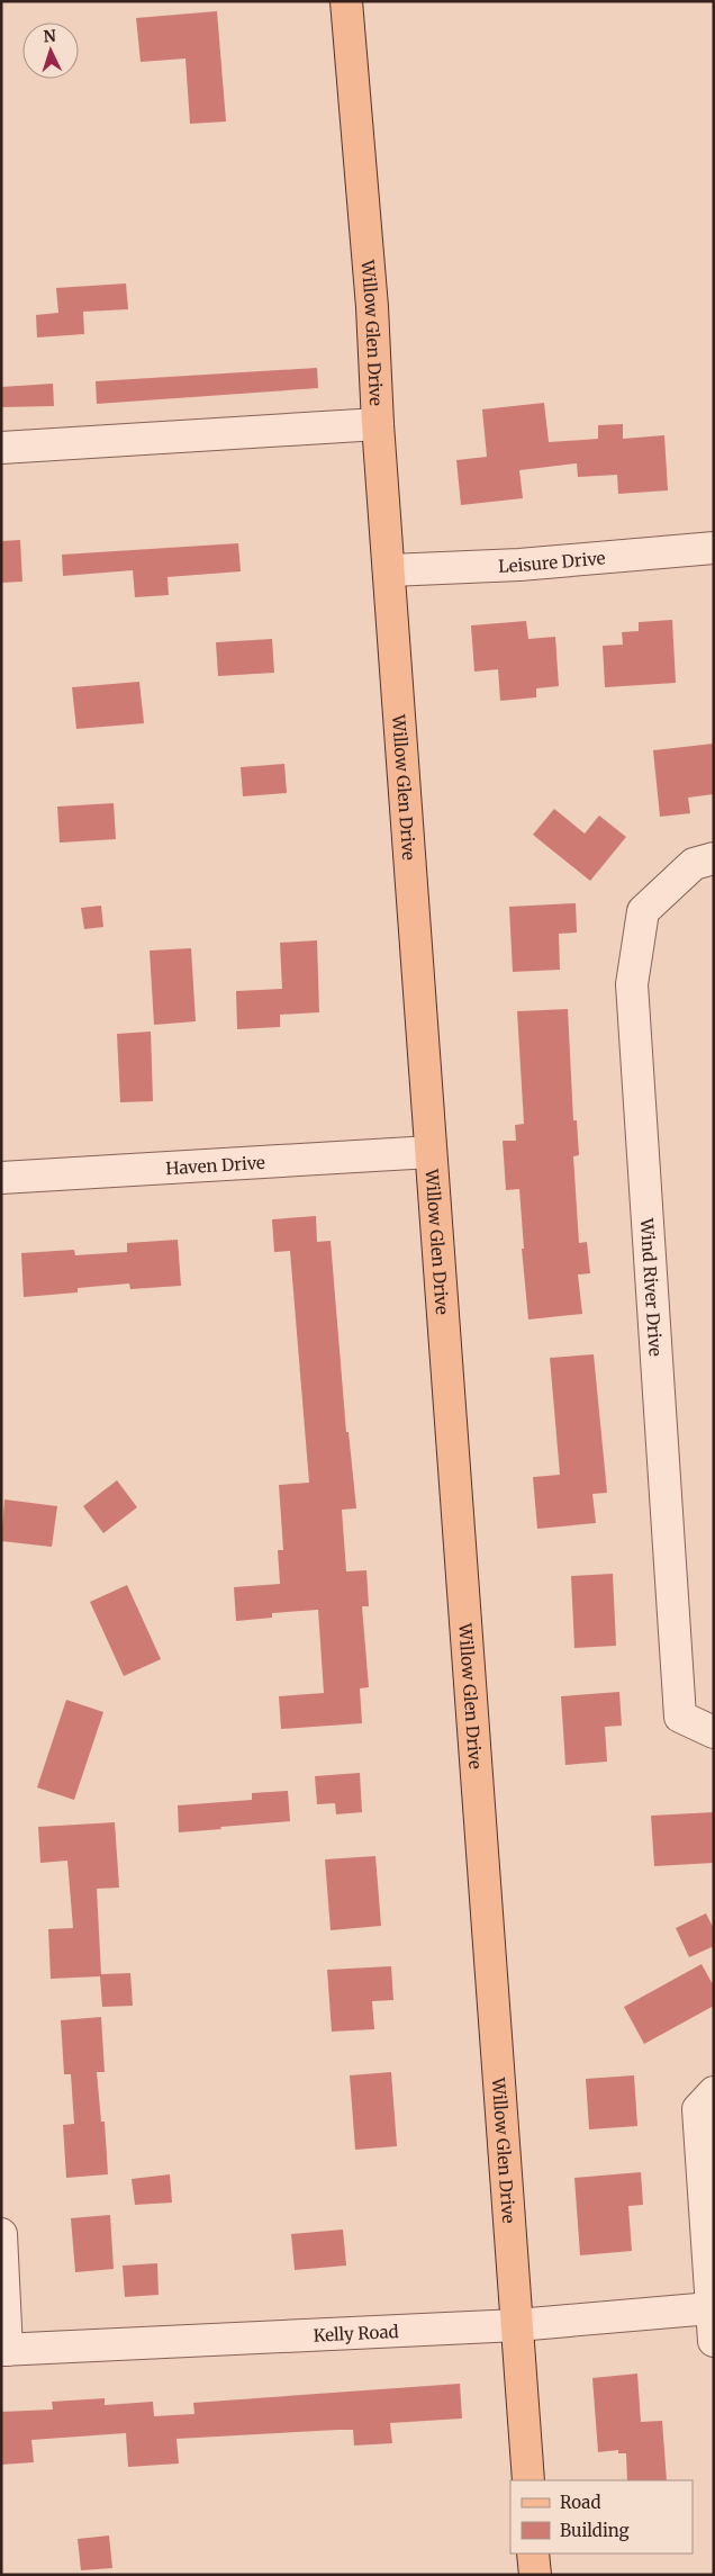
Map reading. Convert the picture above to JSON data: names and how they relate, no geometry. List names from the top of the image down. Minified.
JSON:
{"streets":{"main road":["Willow Glen Drive"],"street":["Leisure Drive","Haven Drive","Wind River Drive","Kelly Road"]},"crossings":[["Willow Glen Drive","Leisure Drive"],["Willow Glen Drive","Haven Drive"],["Willow Glen Drive","Kelly Road"]],"legend":["Road","Building"],"north":"top"}
